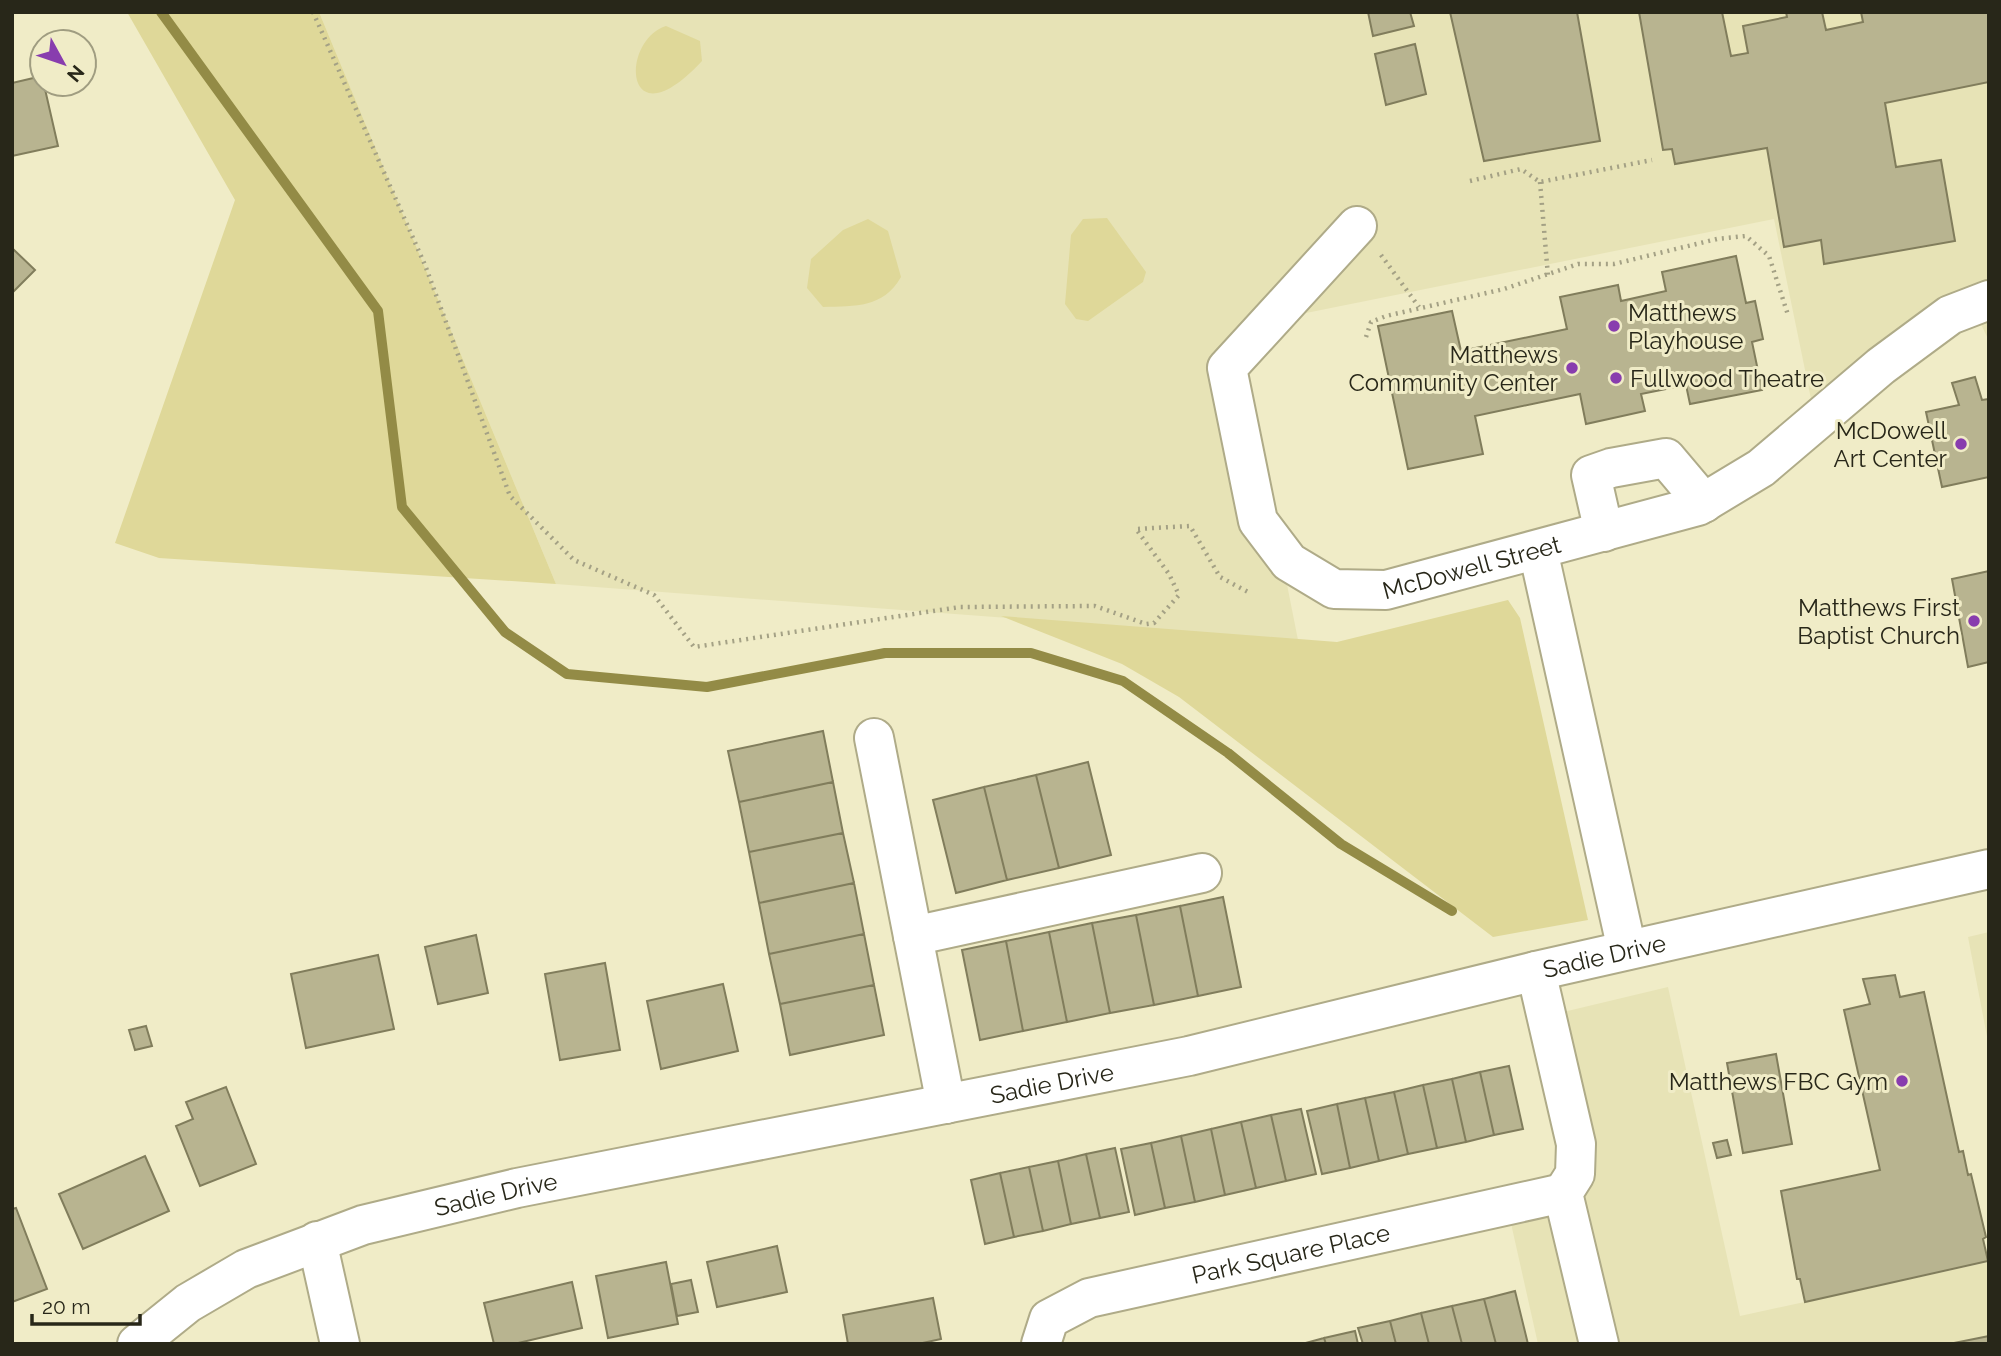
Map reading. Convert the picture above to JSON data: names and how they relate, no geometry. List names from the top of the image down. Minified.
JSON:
{"streets":{"street":["McDowell Street","Sadie Drive","Park Square Place"]},"places":["Matthews Playhouse","Matthews Community Center","Fullwood Theatre","McDowell Art Center","Matthews First Baptist Church","Matthews FBC Gym"],"scale_bar":"20 m","north":"bottom right"}
